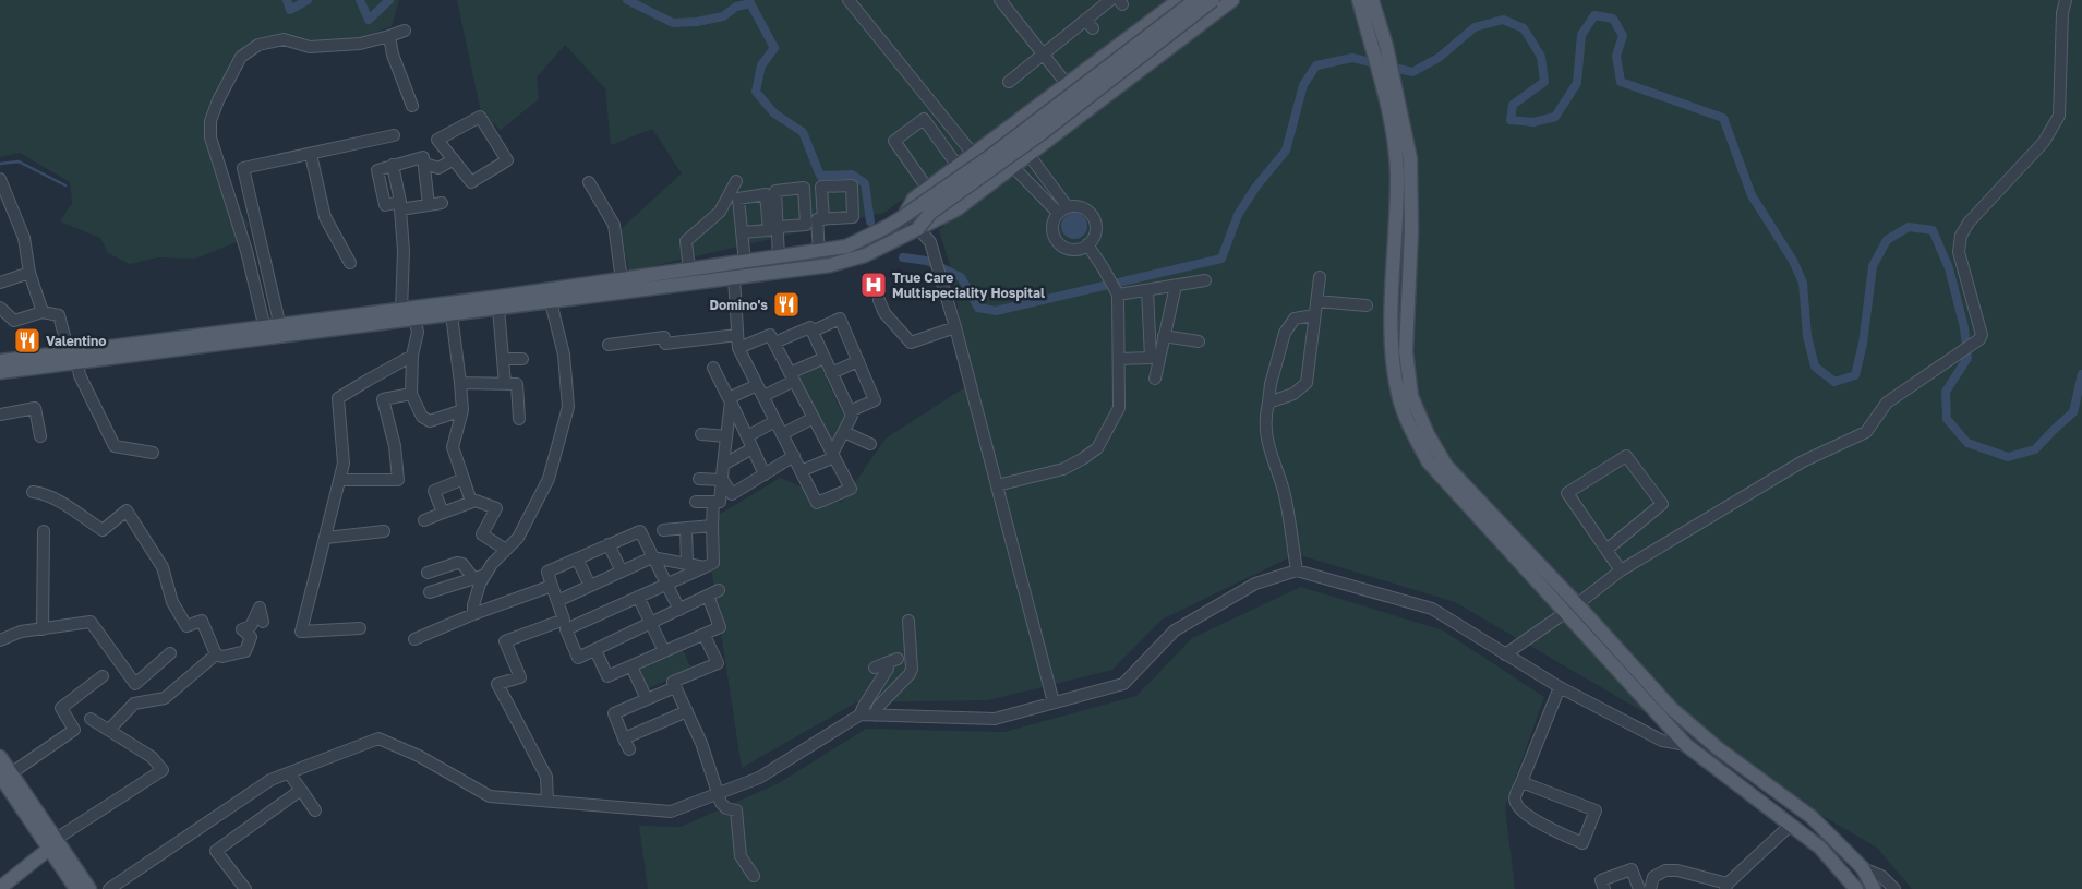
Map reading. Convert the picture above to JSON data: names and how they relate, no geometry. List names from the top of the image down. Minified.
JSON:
{"places":{"hospital":["True Care Multispeciality Hospital"],"restaurant":["Domino's","Valentino"]}}
